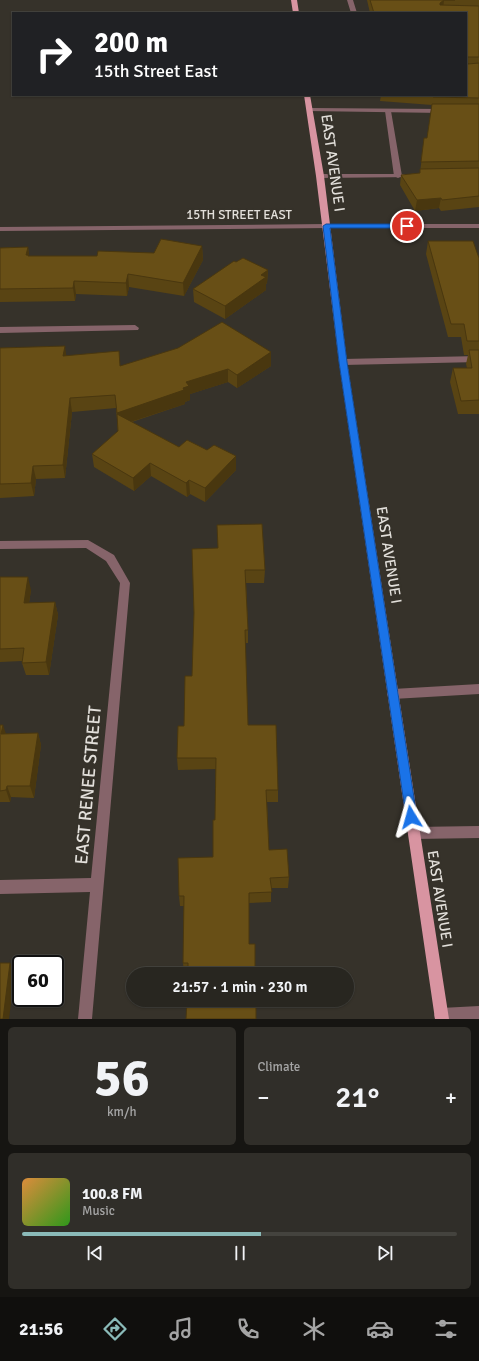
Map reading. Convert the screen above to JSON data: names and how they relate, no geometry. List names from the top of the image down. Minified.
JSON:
{"streets":{"main road":["EAST AVENUE I"],"street":["15TH STREET EAST","EAST RENEE STREET"]},"crossings":[["EAST AVENUE I","15TH STREET EAST"]],"page":{"turn":["200 m","15th Street East"],"limit":"60","trip":"21:57 · 1 min · 230 m","tile":[["56","km/h"],"Climate"],"heat":["−","21°","+"],"song":["100.8 FM","Music"],"tabs":"21:56"}}
